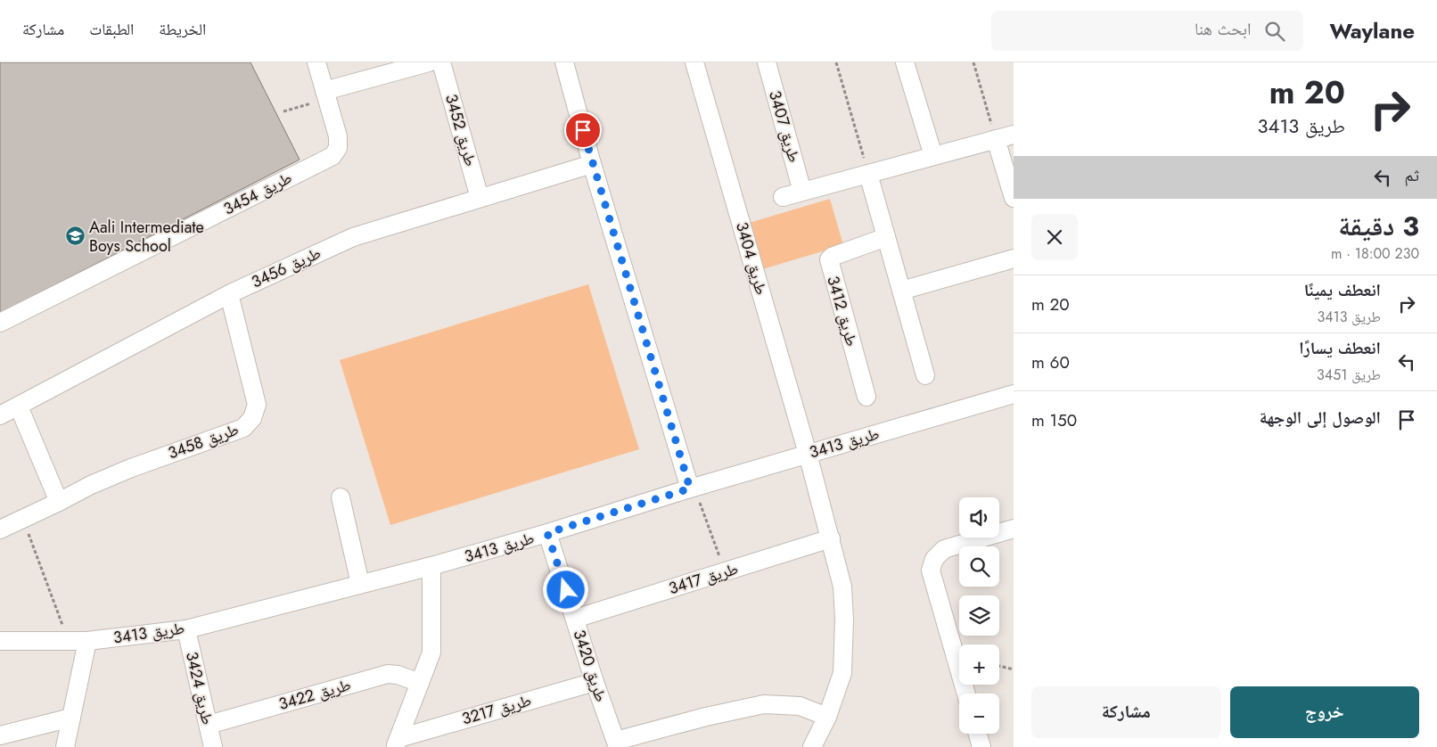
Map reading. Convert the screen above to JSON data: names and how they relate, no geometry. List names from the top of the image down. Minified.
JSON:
{"streets":{"street":["طريق 3407","طريق 3452","طريق 3454","طريق 3404","طريق 3456","طريق 3412","طريق 3458","طريق 3413","طريق 3417","طريق 3420","طريق 3424","طريق 3422","طريق 3217"]},"crossings":[["طريق 3452","طريق 3456"],["طريق 3404","طريق 3413"],["طريق 3456","طريق 3458"],["طريق 3413","طريق 3420"],["طريق 3413","طريق 3424"],["طريق 3417","طريق 3420"],["طريق 3420","طريق 3217"],["طريق 3424","طريق 3422"]],"places":{"school or university":["Aali Intermediate Boys School"]},"page":{"header":"Waylane","search":"ابحث هنا","nav":["الخريطة","الطبقات","مشاركة"],"turn":["20 m","طريق 3413"],"then":"ثم","heading":["3 دقيقة","230 m · 18:00"],"list":[{"name":"انعطف يمينًا","note":"طريق 3413","value":"20 m"},{"name":"انعطف يسارًا","note":"طريق 3451","value":"60 m"},{"name":"الوصول إلى الوجهة","value":"150 m"}],"map_buttons":["+","−"],"buttons":["خروج","مشاركة"]}}
